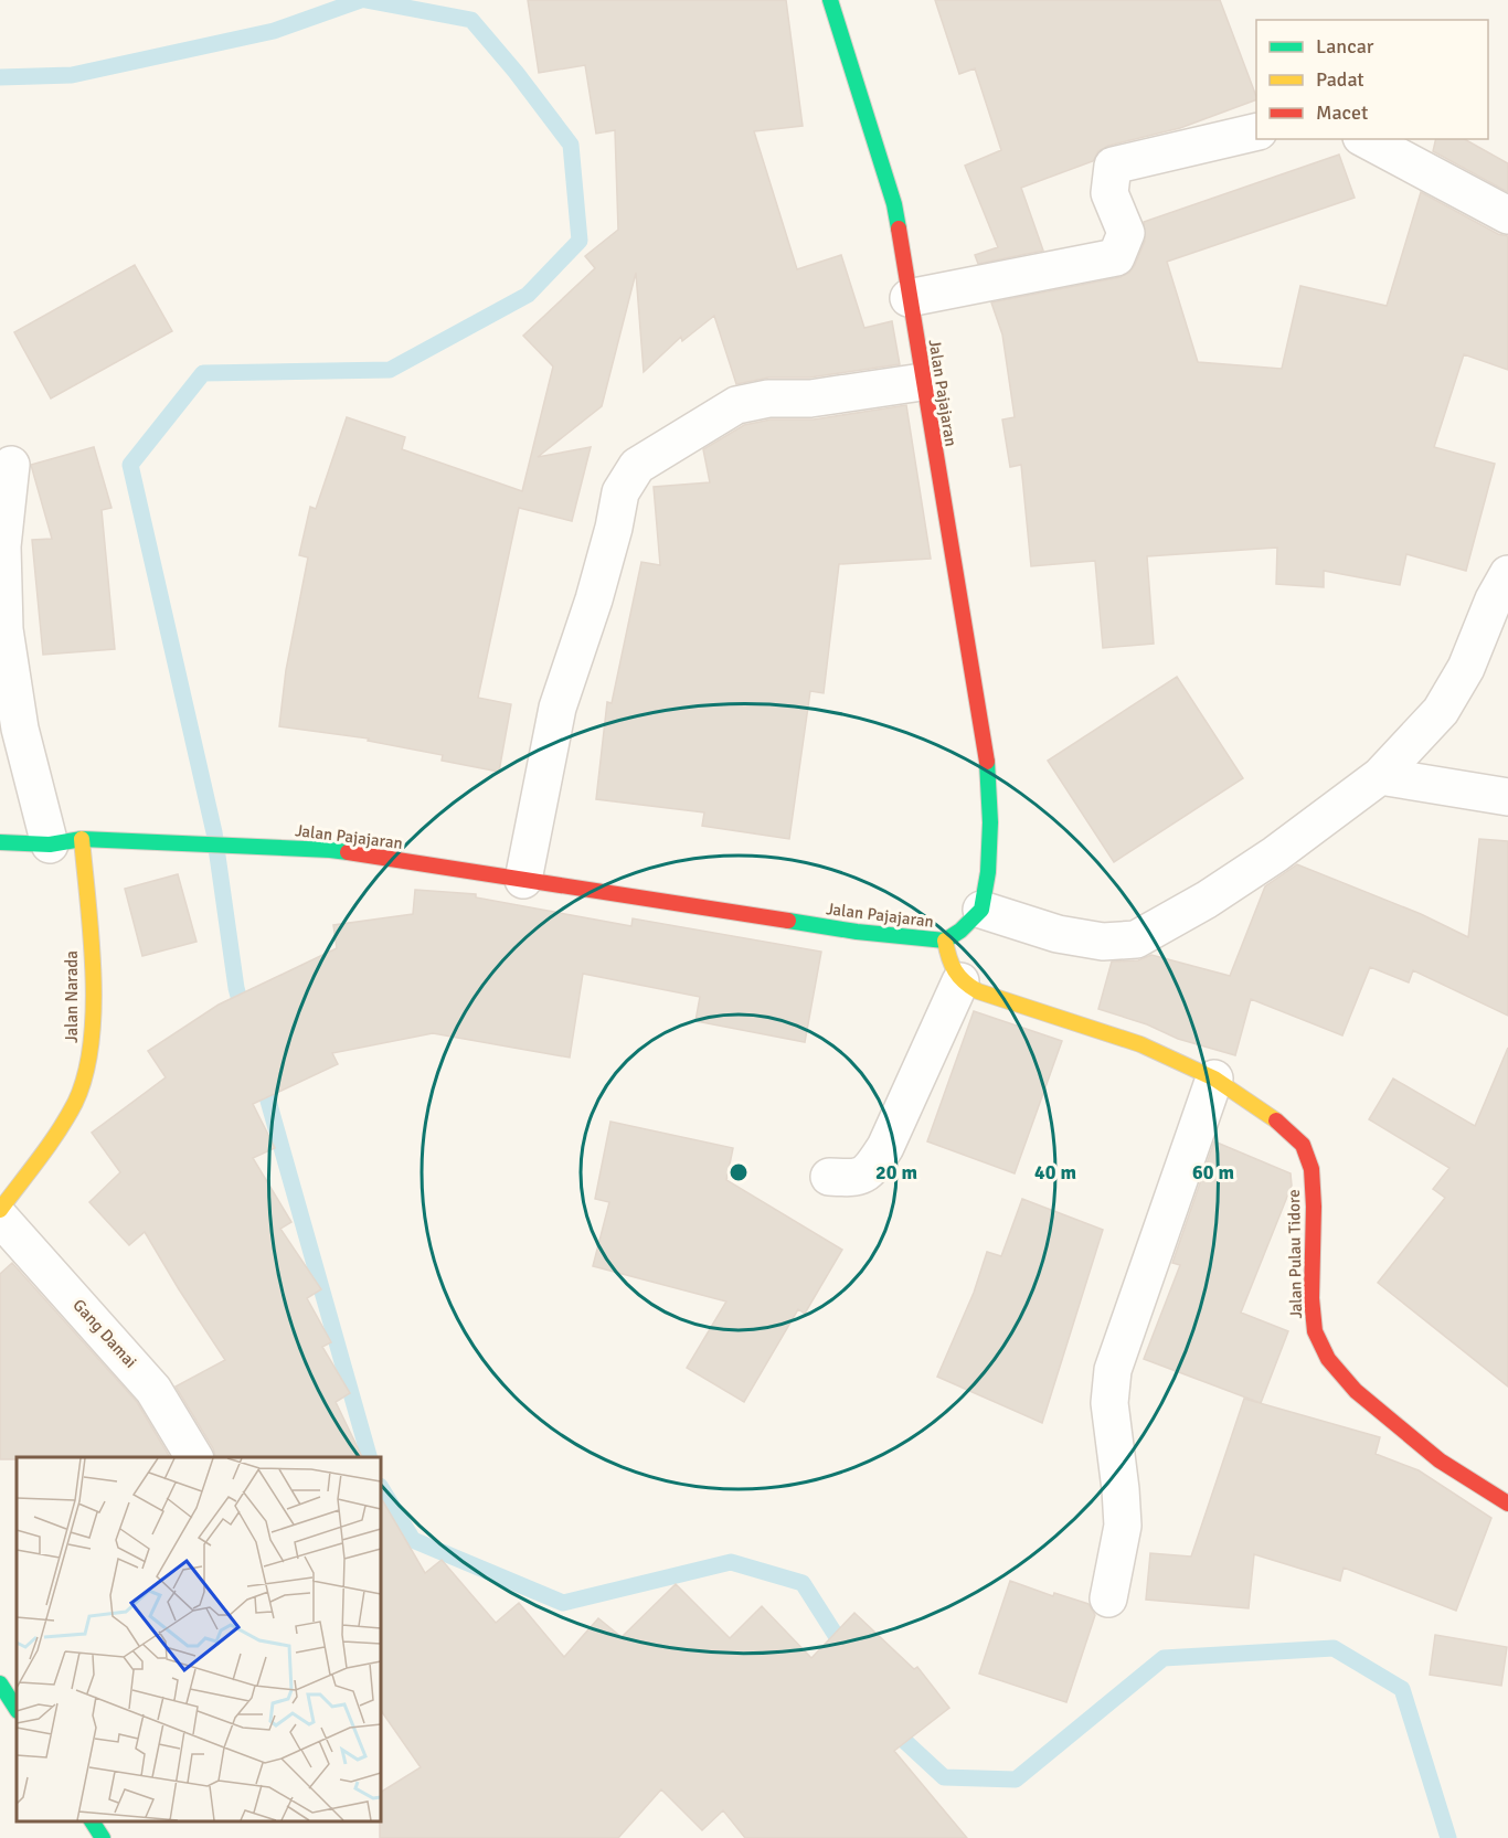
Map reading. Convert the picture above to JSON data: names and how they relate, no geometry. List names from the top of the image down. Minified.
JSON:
{"streets":{"main road":["Jalan Pajajaran","Jalan Narada","Jalan Pulau Tidore"],"street":["Gang Damai"]},"crossings":[["Jalan Pajajaran","Jalan Narada"]],"legend":["Lancar","Padat","Macet"],"rings":["20 m","40 m","60 m"]}
